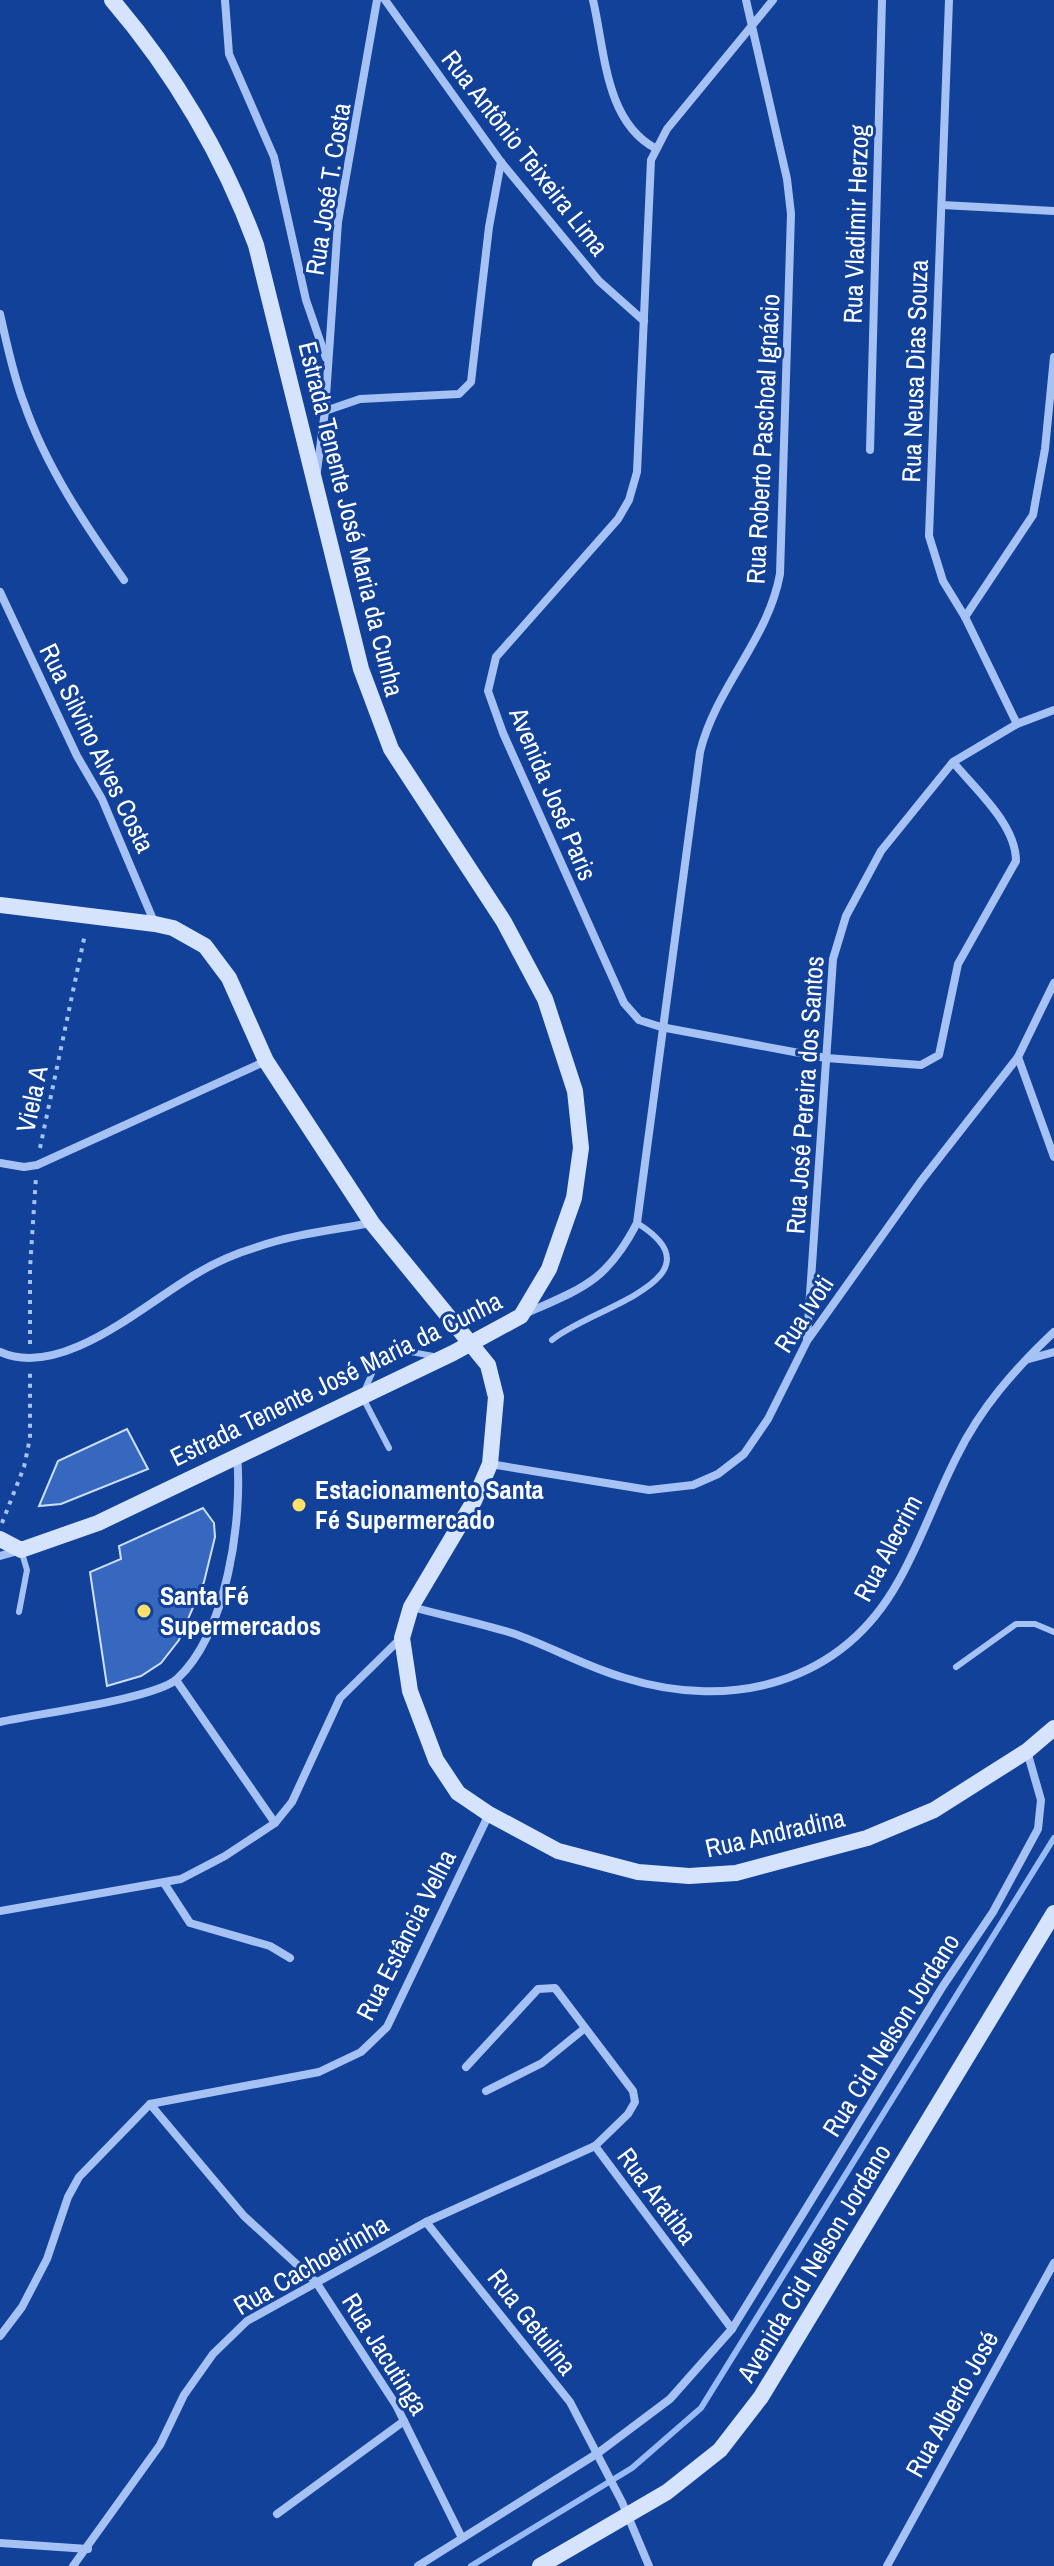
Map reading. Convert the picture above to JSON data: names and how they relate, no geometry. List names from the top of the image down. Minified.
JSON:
{"streets":{"main road":["Estrada Tenente José Maria da Cunha","Rua Andradina","Avenida Cid Nelson Jordano"],"street":["Rua Antônio Teixeira Lima","Rua José T. Costa","Rua Vladimir Herzog","Rua Neusa Dias Souza","Rua Roberto Paschoal Ignácio","Rua Silvino Alves Costa","Avenida José Paris","Rua José Pereira dos Santos","Rua Ivoti","Rua Alecrim","Rua Estância Velha","Rua Cid Nelson Jordano","Rua Aratiba","Rua Cachoeirinha","Rua Getulina","Rua Jacutinga","Rua Alberto José"],"path":["Viela A"]},"crossings":[["Rua Antônio Teixeira Lima","Avenida José Paris"],["Rua José T. Costa","Estrada Tenente José Maria da Cunha"],["Rua Neusa Dias Souza","Rua José Pereira dos Santos"],["Rua Roberto Paschoal Ignácio","Avenida José Paris"],["Estrada Tenente José Maria da Cunha","Rua Andradina"],["Rua Silvino Alves Costa","Rua Andradina"],["Rua José Pereira dos Santos","Rua Ivoti"],["Viela A","Rua Andradina"],["Rua Ivoti","Rua Andradina"],["Rua Alecrim","Rua Andradina"],["Rua Andradina","Rua Estância Velha"],["Rua Andradina","Rua Cid Nelson Jordano"],["Rua Estância Velha","Rua Jacutinga"],["Rua Cid Nelson Jordano","Rua Aratiba"],["Rua Cid Nelson Jordano","Avenida Cid Nelson Jordano"],["Rua Aratiba","Avenida Cid Nelson Jordano"],["Rua Aratiba","Rua Cachoeirinha"],["Avenida Cid Nelson Jordano","Rua Getulina"],["Avenida Cid Nelson Jordano","Rua Jacutinga"],["Rua Cachoeirinha","Rua Getulina"],["Rua Cachoeirinha","Rua Jacutinga"]],"places":["Estacionamento Santa Fé Supermercado","Santa Fé Supermercados"]}
